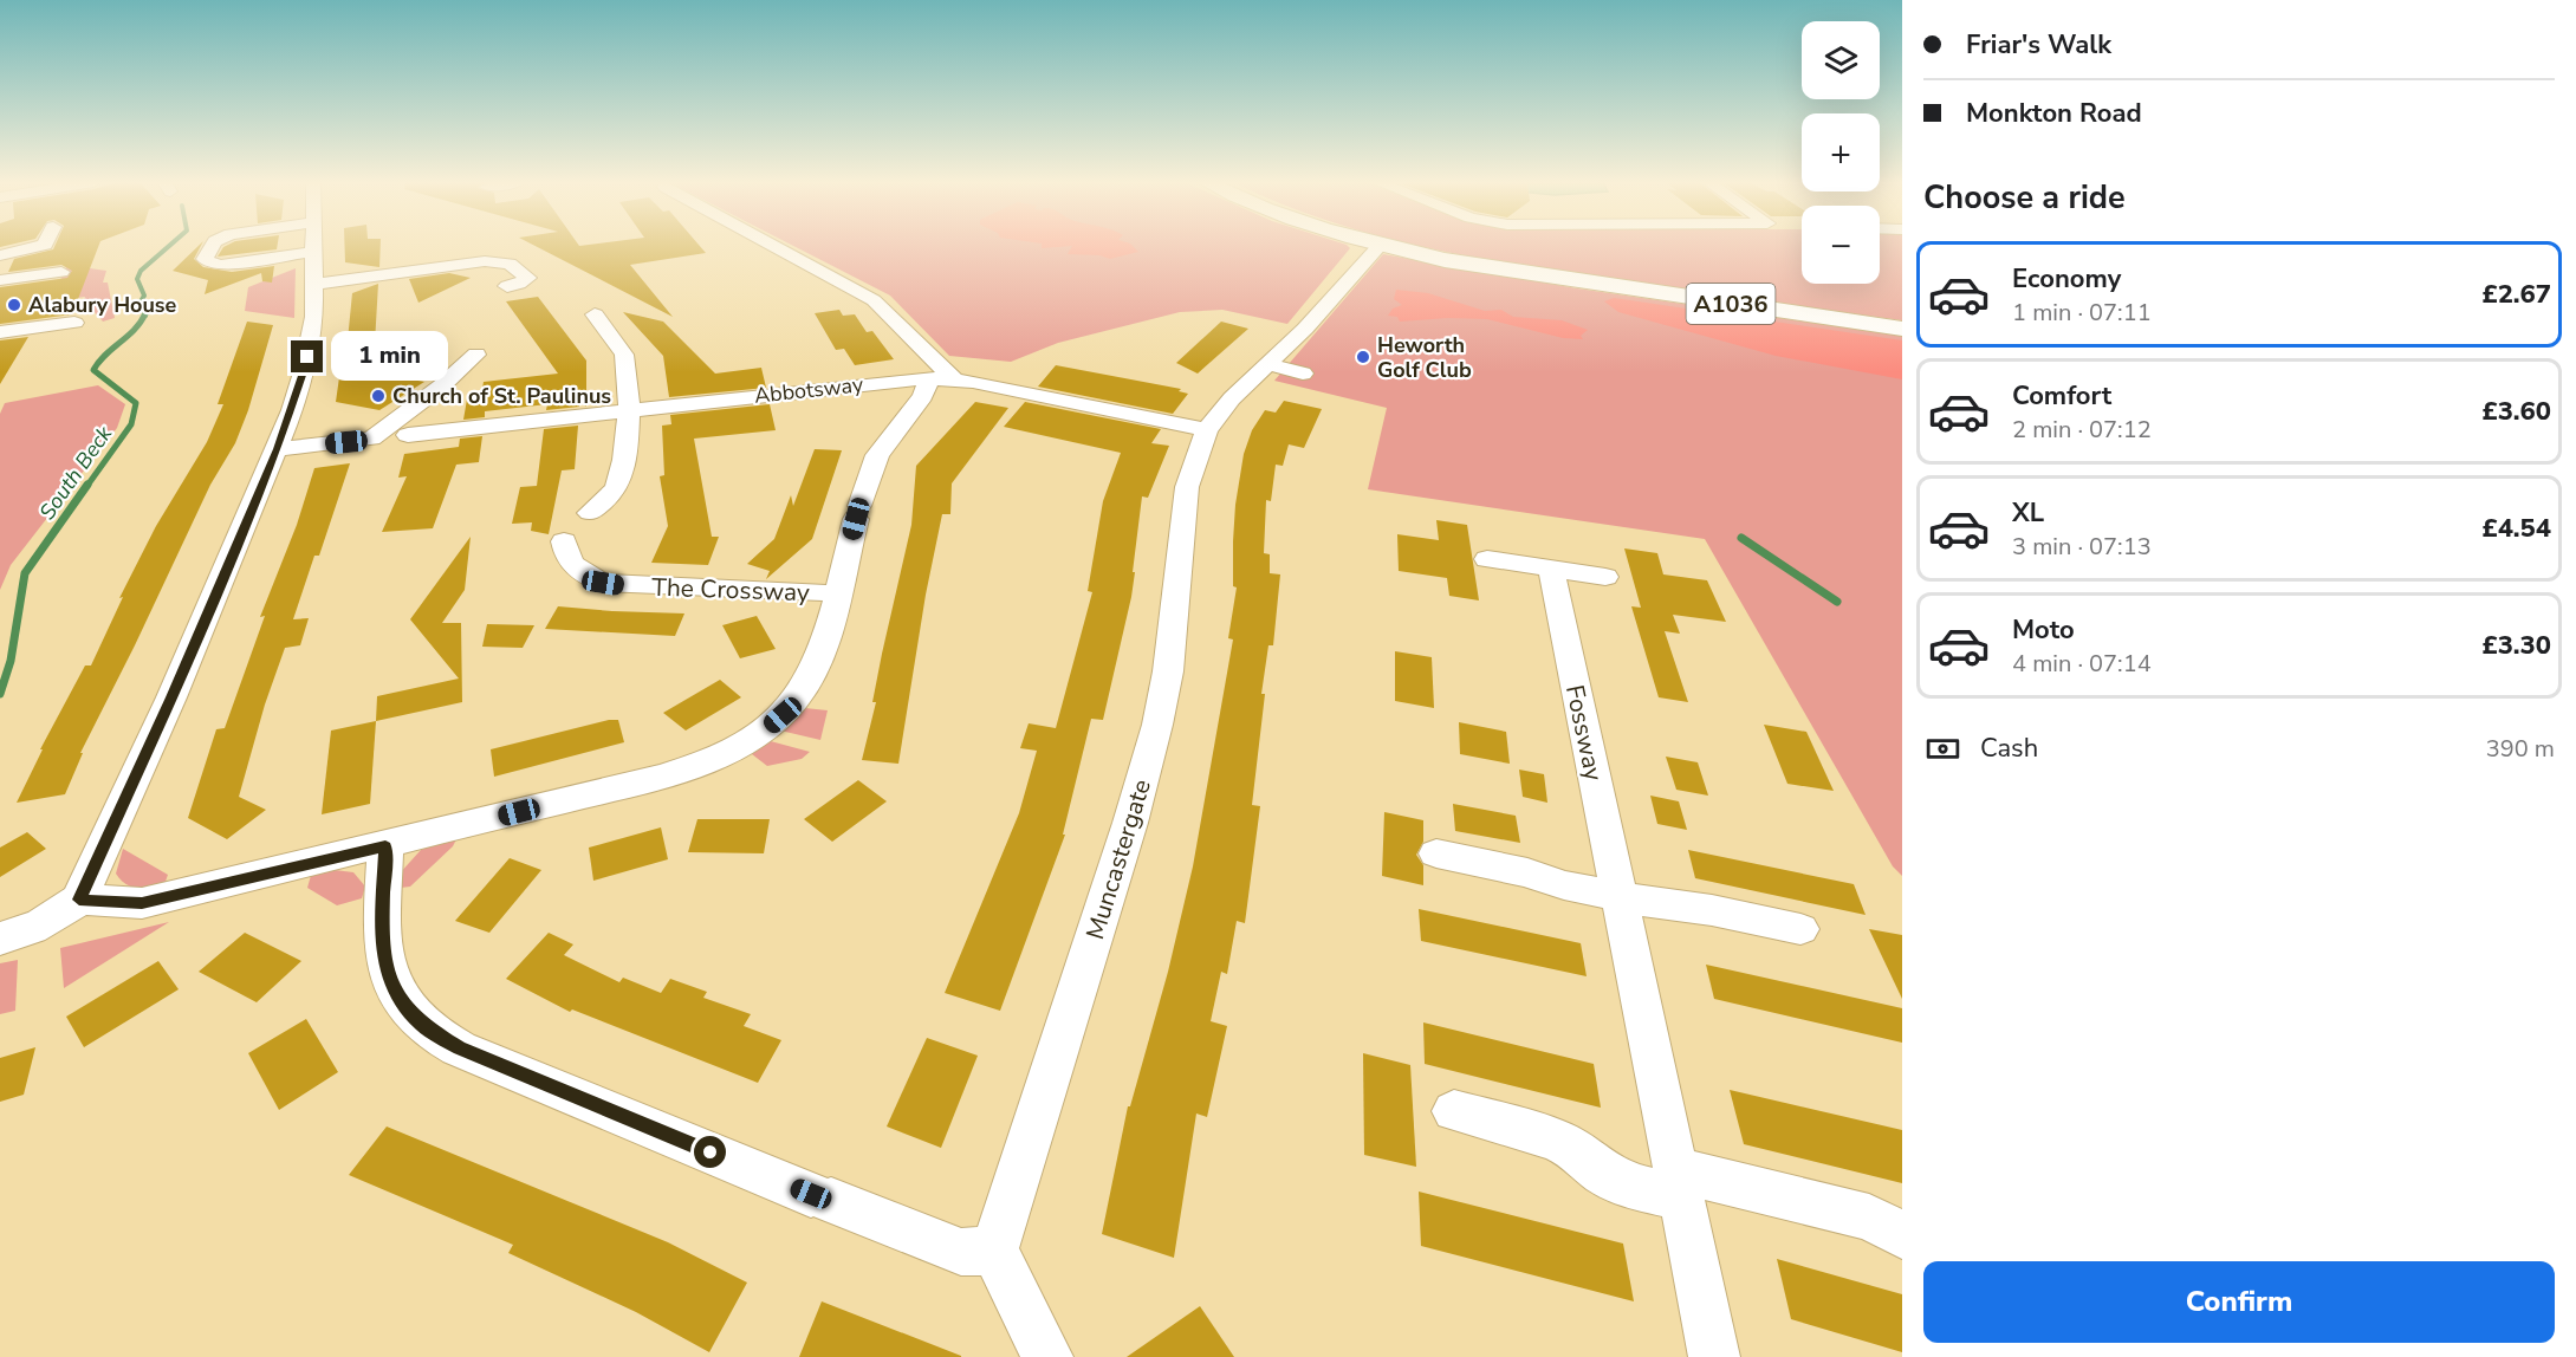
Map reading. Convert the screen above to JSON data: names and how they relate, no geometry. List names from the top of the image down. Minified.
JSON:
{"streets":{"main road":["A1036"],"street":["Abbotsway","The Crossway","Fossway","Muncastergate"]},"crossings":[["A1036","Muncastergate"],["Abbotsway","Muncastergate"]],"water":["South Beck"],"places":["Alabury House","Heworth Golf Club","Church of St. Paulinus"],"page":{"banner":["Friar's Walk","Monkton Road"],"map_buttons":["+","−"],"heading":"Choose a ride","list":[{"name":"Economy","note":"1 min · 07:11","value":"£2.67"},{"name":"Comfort","note":"2 min · 07:12","value":"£3.60"},{"name":"XL","note":"3 min · 07:13","value":"£4.54"},{"name":"Moto","note":"4 min · 07:14","value":"£3.30"}],"bubble":"1 min","pay":["Cash","390 m"],"buttons":"Confirm"}}
